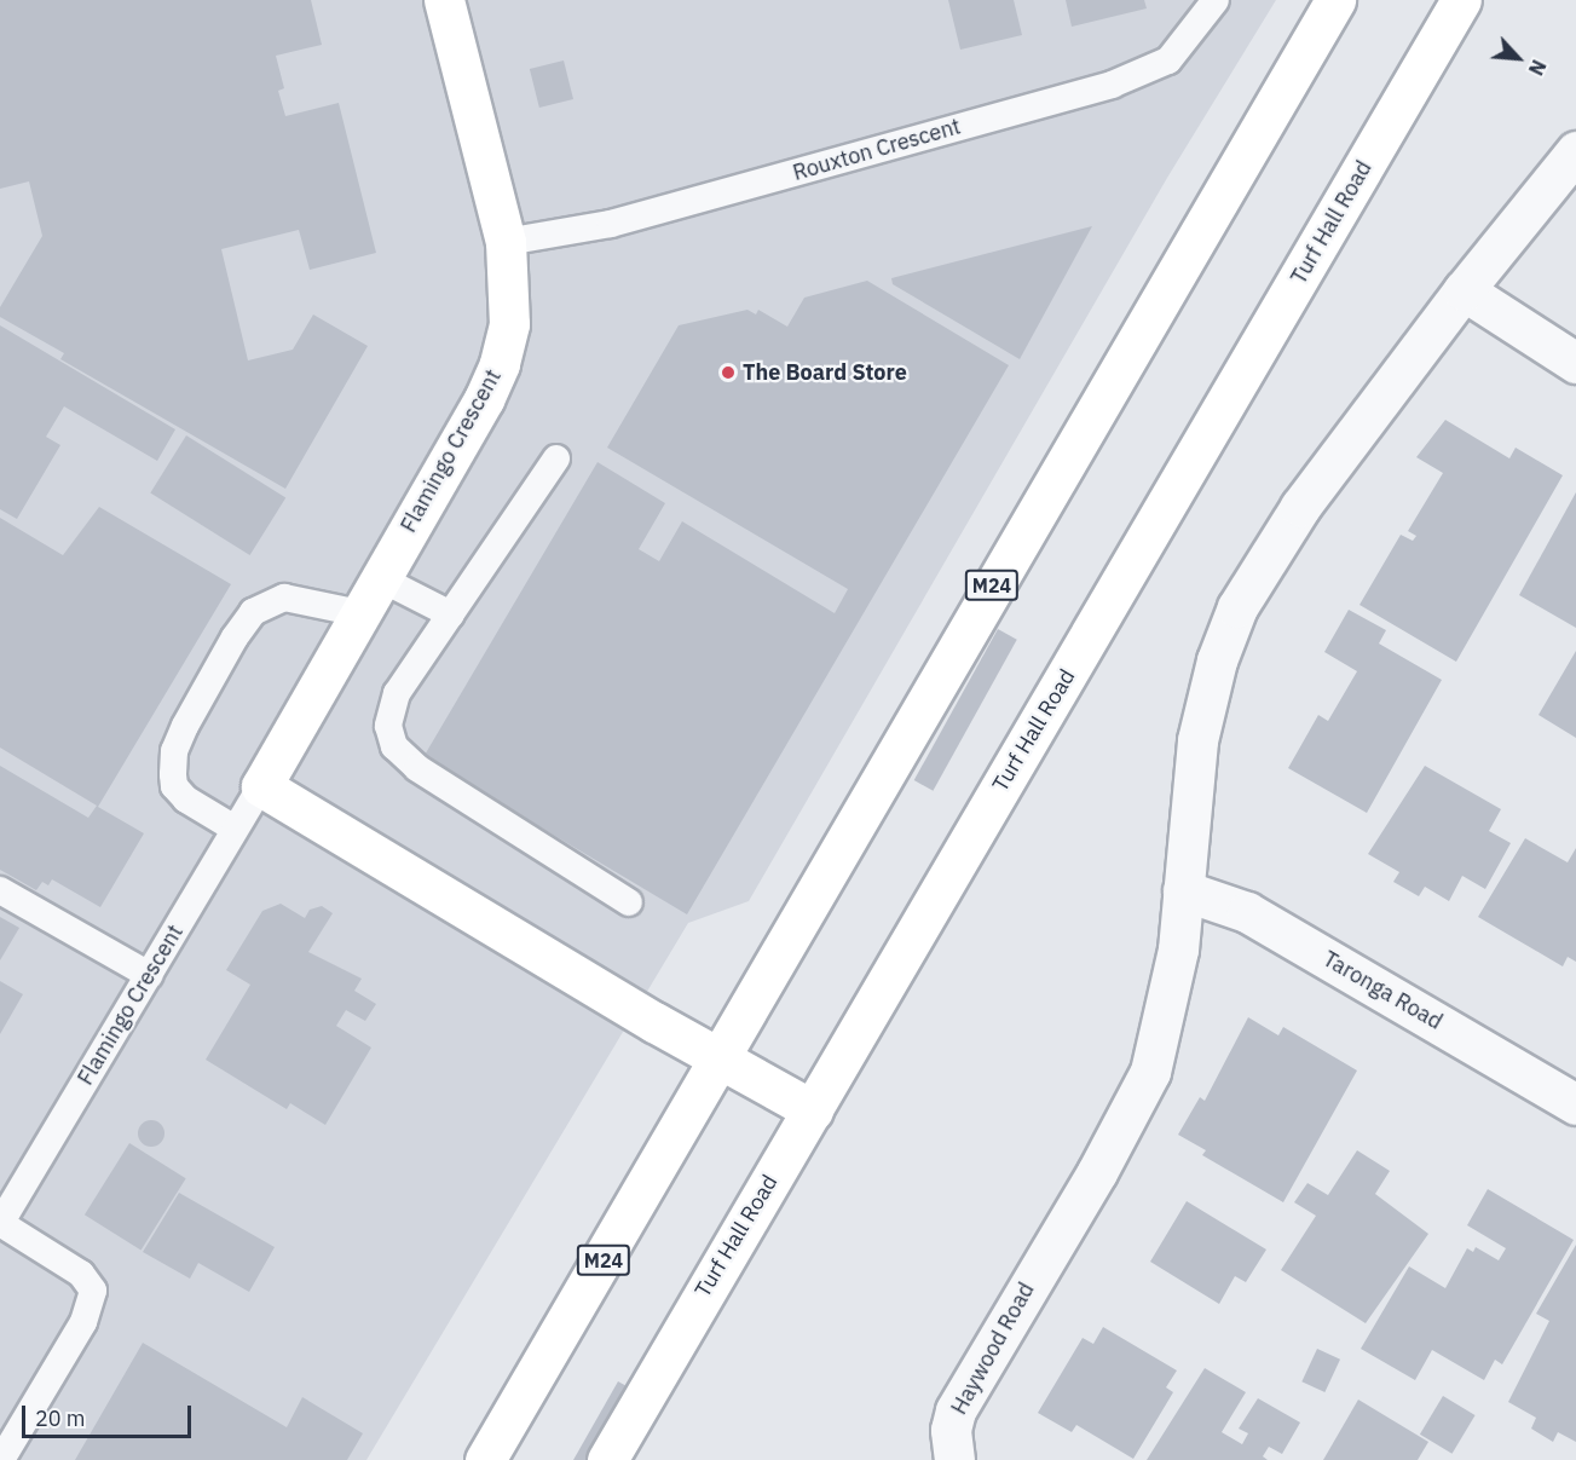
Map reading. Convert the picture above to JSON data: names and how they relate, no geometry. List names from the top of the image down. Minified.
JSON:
{"streets":{"main road":["Turf Hall Road","Flamingo Crescent","M24"],"street":["Taronga Road","Haywood Road"],"lane":["Rouxton Crescent"]},"crossings":[["Rouxton Crescent","Flamingo Crescent"],["Taronga Road","Haywood Road"]],"places":["The Board Store"],"scale_bar":"20 m","north":"bottom right"}
